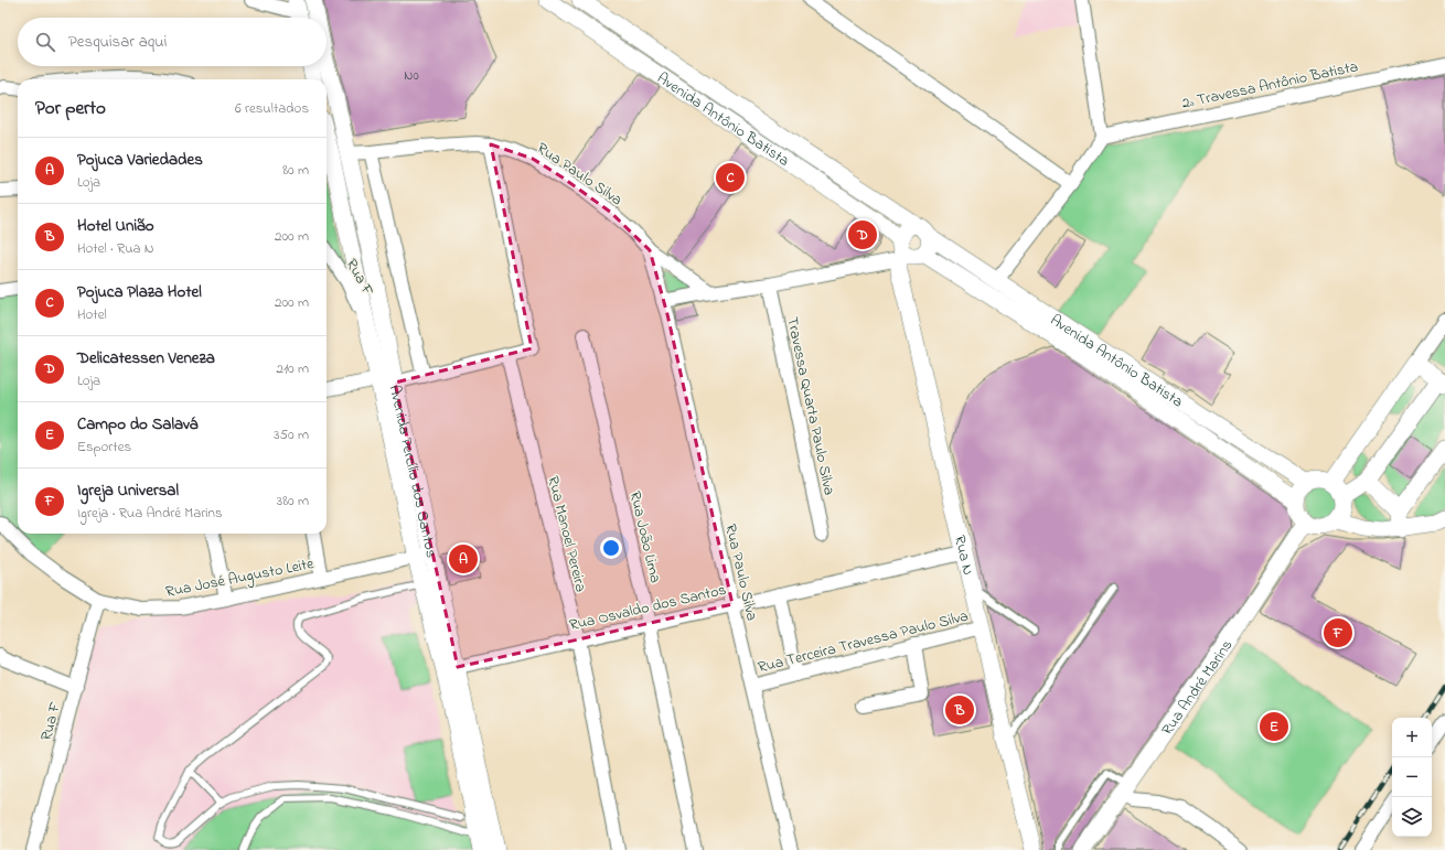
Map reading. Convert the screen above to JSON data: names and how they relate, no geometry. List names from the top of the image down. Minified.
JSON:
{"streets":{"street":["2ª Travessa Antônio Batista","Avenida Antônio Batista","Rua Paulo Silva","Rua F","Travessa Quarta Paulo Silva","Avenida Percílio dos Santos","Rua Manoel Pereira","Rua João Lima","Rua N","Rua José Augusto Leite","Rua Osvaldo dos Santos","Rua Terceira Travessa Paulo Silva","Rua André Marins"]},"crossings":[["Avenida Antônio Batista","Rua N"],["Avenida Antônio Batista","Rua André Marins"],["Rua Paulo Silva","Avenida Percílio dos Santos"],["Rua Paulo Silva","Rua Osvaldo dos Santos"],["Rua Paulo Silva","Rua Terceira Travessa Paulo Silva"],["Rua F","Avenida Percílio dos Santos"],["Rua F","Rua José Augusto Leite"],["Avenida Percílio dos Santos","Rua José Augusto Leite"],["Avenida Percílio dos Santos","Rua Osvaldo dos Santos"],["Rua Manoel Pereira","Rua Osvaldo dos Santos"],["Rua João Lima","Rua Osvaldo dos Santos"],["Rua N","Rua Osvaldo dos Santos"],["Rua N","Rua Terceira Travessa Paulo Silva"]],"house_numbers":["N0"],"page":{"search":"Pesquisar aqui","heading":["Por perto","6 resultados"],"list":[{"mark":"A","name":"Pojuca Variedades","note":"Loja","value":"80 m"},{"mark":"B","name":"Hotel União","note":"Hotel · Rua N","value":"200 m"},{"mark":"C","name":"Pojuca Plaza Hotel","note":"Hotel","value":"200 m"},{"mark":"D","name":"Delicatessen Veneza","note":"Loja","value":"210 m"},{"mark":"E","name":"Campo do Salavá","note":"Esportes","value":"350 m"},{"mark":"F","name":"Igreja Universal","note":"Igreja · Rua André Marins","value":"380 m"}],"pins":["C","D","A","F","B","E"],"map_buttons":["+","−"]}}
